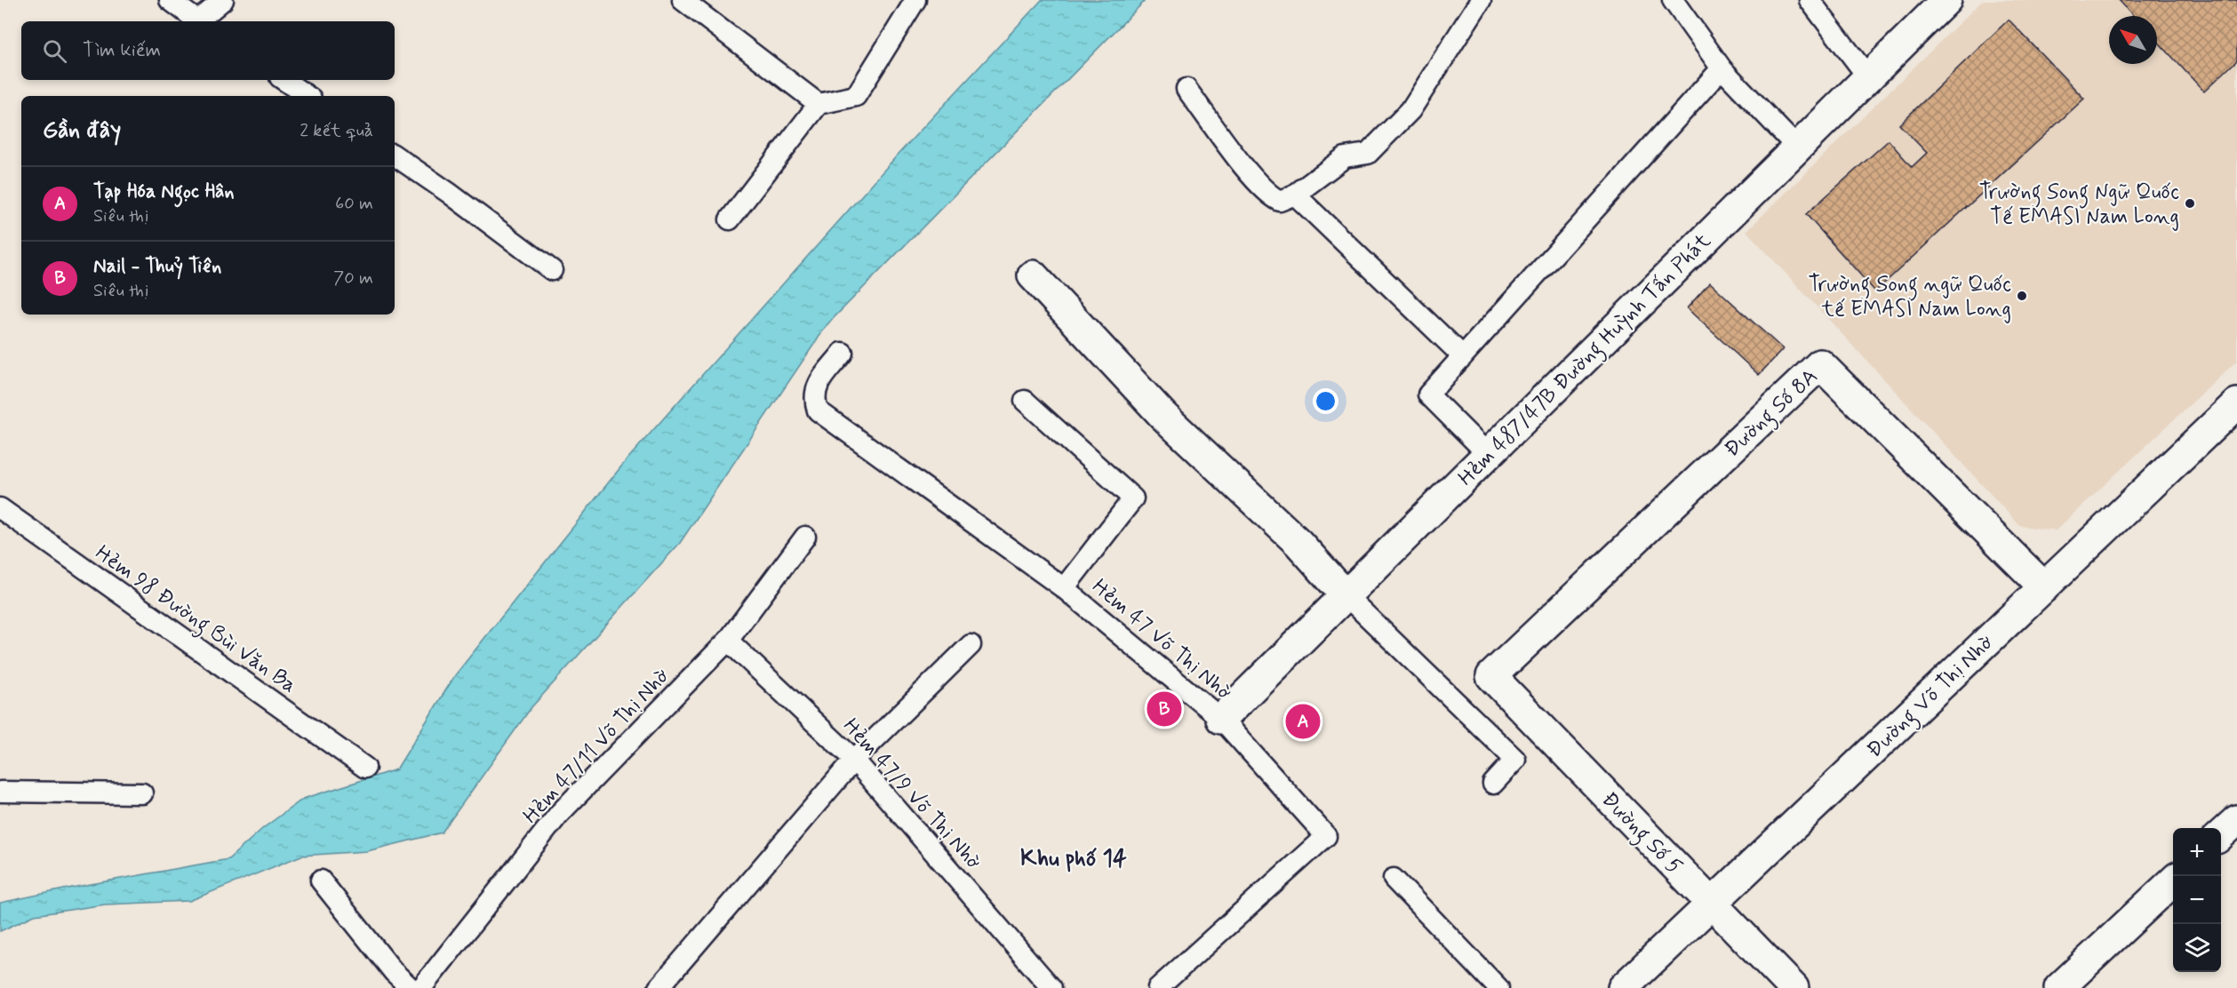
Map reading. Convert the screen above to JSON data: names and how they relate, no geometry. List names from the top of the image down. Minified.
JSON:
{"streets":{"street":["Hẻm 487/47B Đường Huỳnh Tấn Phát","Đường Số 8A","Đường Võ Thị Nhờ","Đường Số 5"],"lane":["Hẻm 98 Đường Bùi Văn Ba","Hẻm 47 Võ Thị Nhờ","Hẻm 47/11 Võ Thị Nhờ","Hẻm 47/9 Võ Thị Nhờ"]},"crossings":[["Hẻm 487/47B Đường Huỳnh Tấn Phát","Hẻm 47 Võ Thị Nhờ"],["Đường Số 8A","Đường Võ Thị Nhờ"],["Đường Số 8A","Đường Số 5"],["Đường Võ Thị Nhờ","Đường Số 5"],["Hẻm 47/11 Võ Thị Nhờ","Hẻm 47/9 Võ Thị Nhờ"]],"districts":["Khu phố 14"],"places":["Trường Song Ngữ Quốc Tế EMASI Nam Long","Trường Song ngữ Quốc tế EMASI Nam Long"],"north":"top left","page":{"search":"Tìm kiếm","heading":["Gần đây","2 kết quả"],"list":[{"mark":"A","name":"Tạp Hóa Ngọc Hân","note":"Siêu thị","value":"60 m"},{"mark":"B","name":"Nail - Thuỷ Tiên","note":"Siêu thị","value":"70 m"}],"pins":["B","A"],"map_buttons":["+","−"]}}
